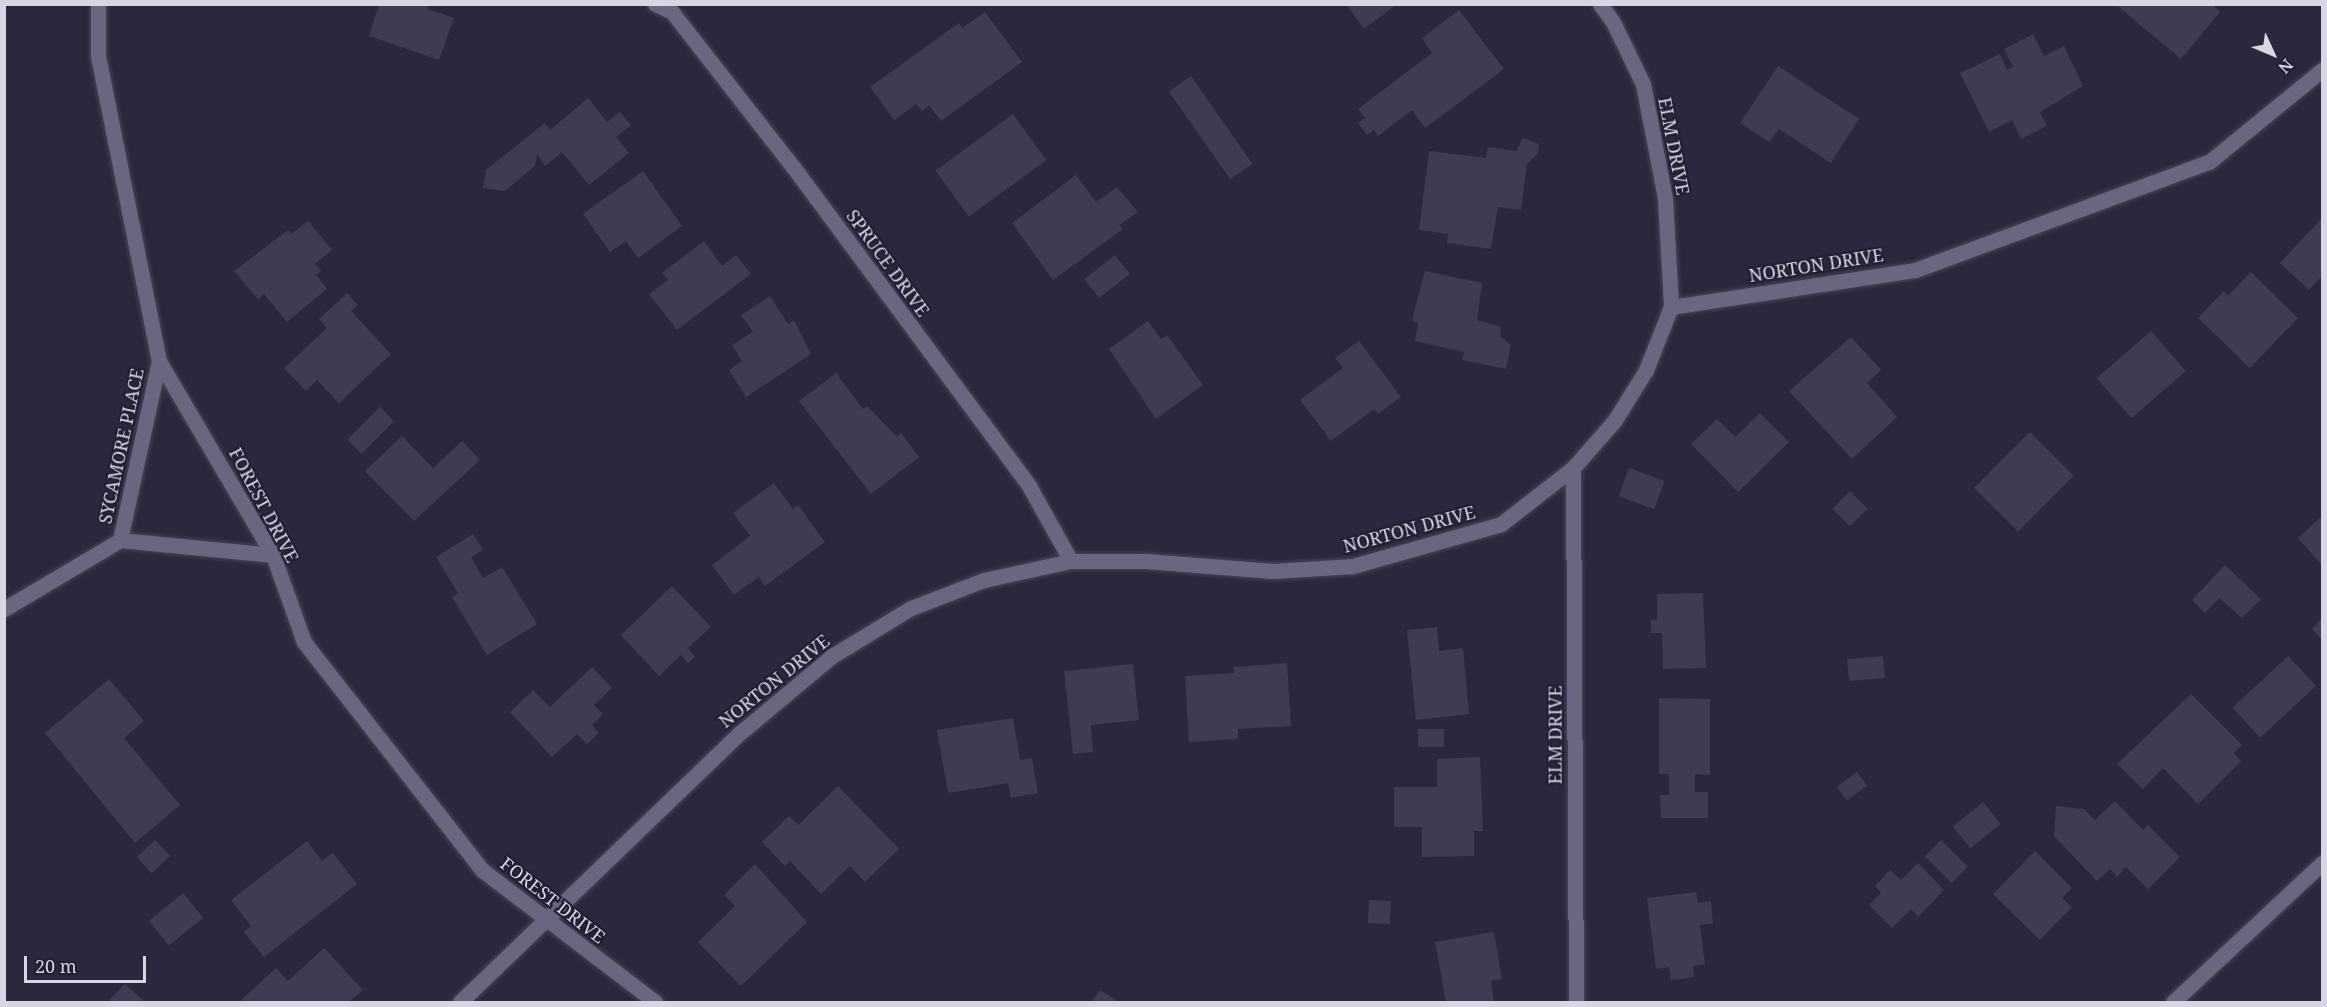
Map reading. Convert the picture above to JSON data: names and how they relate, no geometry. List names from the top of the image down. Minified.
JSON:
{"streets":{"street":["ELM DRIVE","SPRUCE DRIVE","NORTON DRIVE","SYCAMORE PLACE","FOREST DRIVE"]},"crossings":[["ELM DRIVE","NORTON DRIVE"],["SPRUCE DRIVE","NORTON DRIVE"],["NORTON DRIVE","FOREST DRIVE"],["SYCAMORE PLACE","FOREST DRIVE"]],"scale_bar":"20 m","north":"bottom right"}
